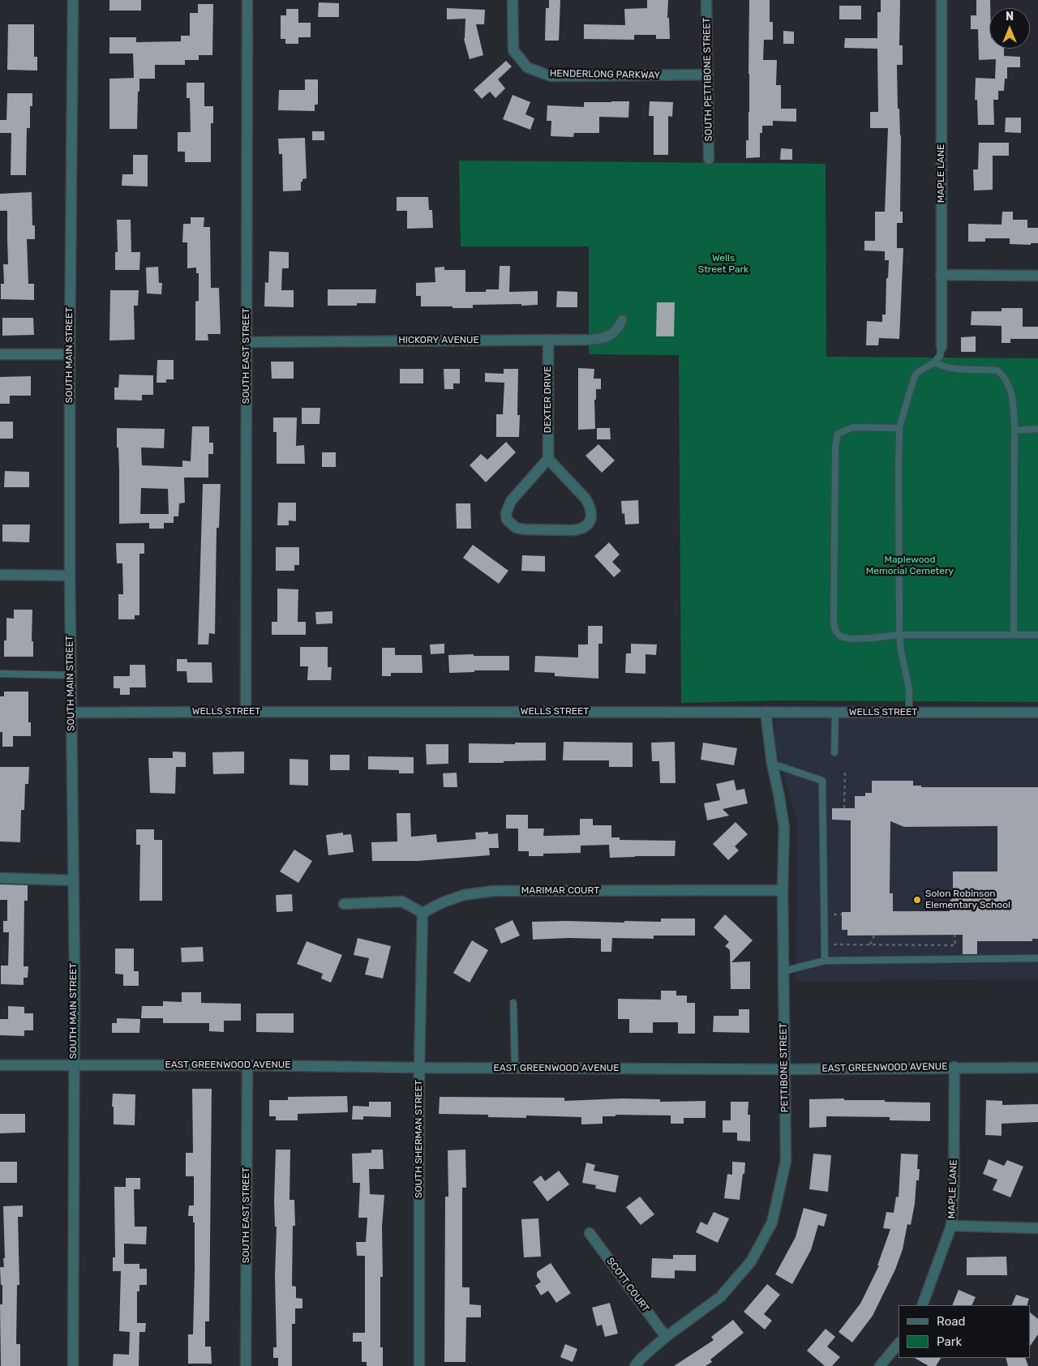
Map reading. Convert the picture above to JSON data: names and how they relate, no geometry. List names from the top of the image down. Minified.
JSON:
{"streets":{"street":["HENDERLONG PARKWAY","SOUTH PETTIBONE STREET","MAPLE LANE","HICKORY AVENUE","SOUTH MAIN STREET","SOUTH EAST STREET","DEXTER DRIVE","WELLS STREET","MARIMAR COURT","EAST GREENWOOD AVENUE","PETTIBONE STREET","SOUTH SHERMAN STREET","SCOTT COURT"]},"crossings":[["HENDERLONG PARKWAY","SOUTH PETTIBONE STREET"],["MAPLE LANE","EAST GREENWOOD AVENUE"],["HICKORY AVENUE","SOUTH EAST STREET"],["HICKORY AVENUE","DEXTER DRIVE"],["SOUTH MAIN STREET","WELLS STREET"],["SOUTH MAIN STREET","EAST GREENWOOD AVENUE"],["SOUTH EAST STREET","WELLS STREET"],["SOUTH EAST STREET","EAST GREENWOOD AVENUE"],["WELLS STREET","PETTIBONE STREET"],["MARIMAR COURT","PETTIBONE STREET"],["MARIMAR COURT","SOUTH SHERMAN STREET"],["EAST GREENWOOD AVENUE","PETTIBONE STREET"],["EAST GREENWOOD AVENUE","SOUTH SHERMAN STREET"],["PETTIBONE STREET","SCOTT COURT"]],"parks":["Wells Street Park","Maplewood Memorial Cemetery"],"places":["Solon Robinson Elementary School"],"legend":["Road","Park"],"north":"top"}
